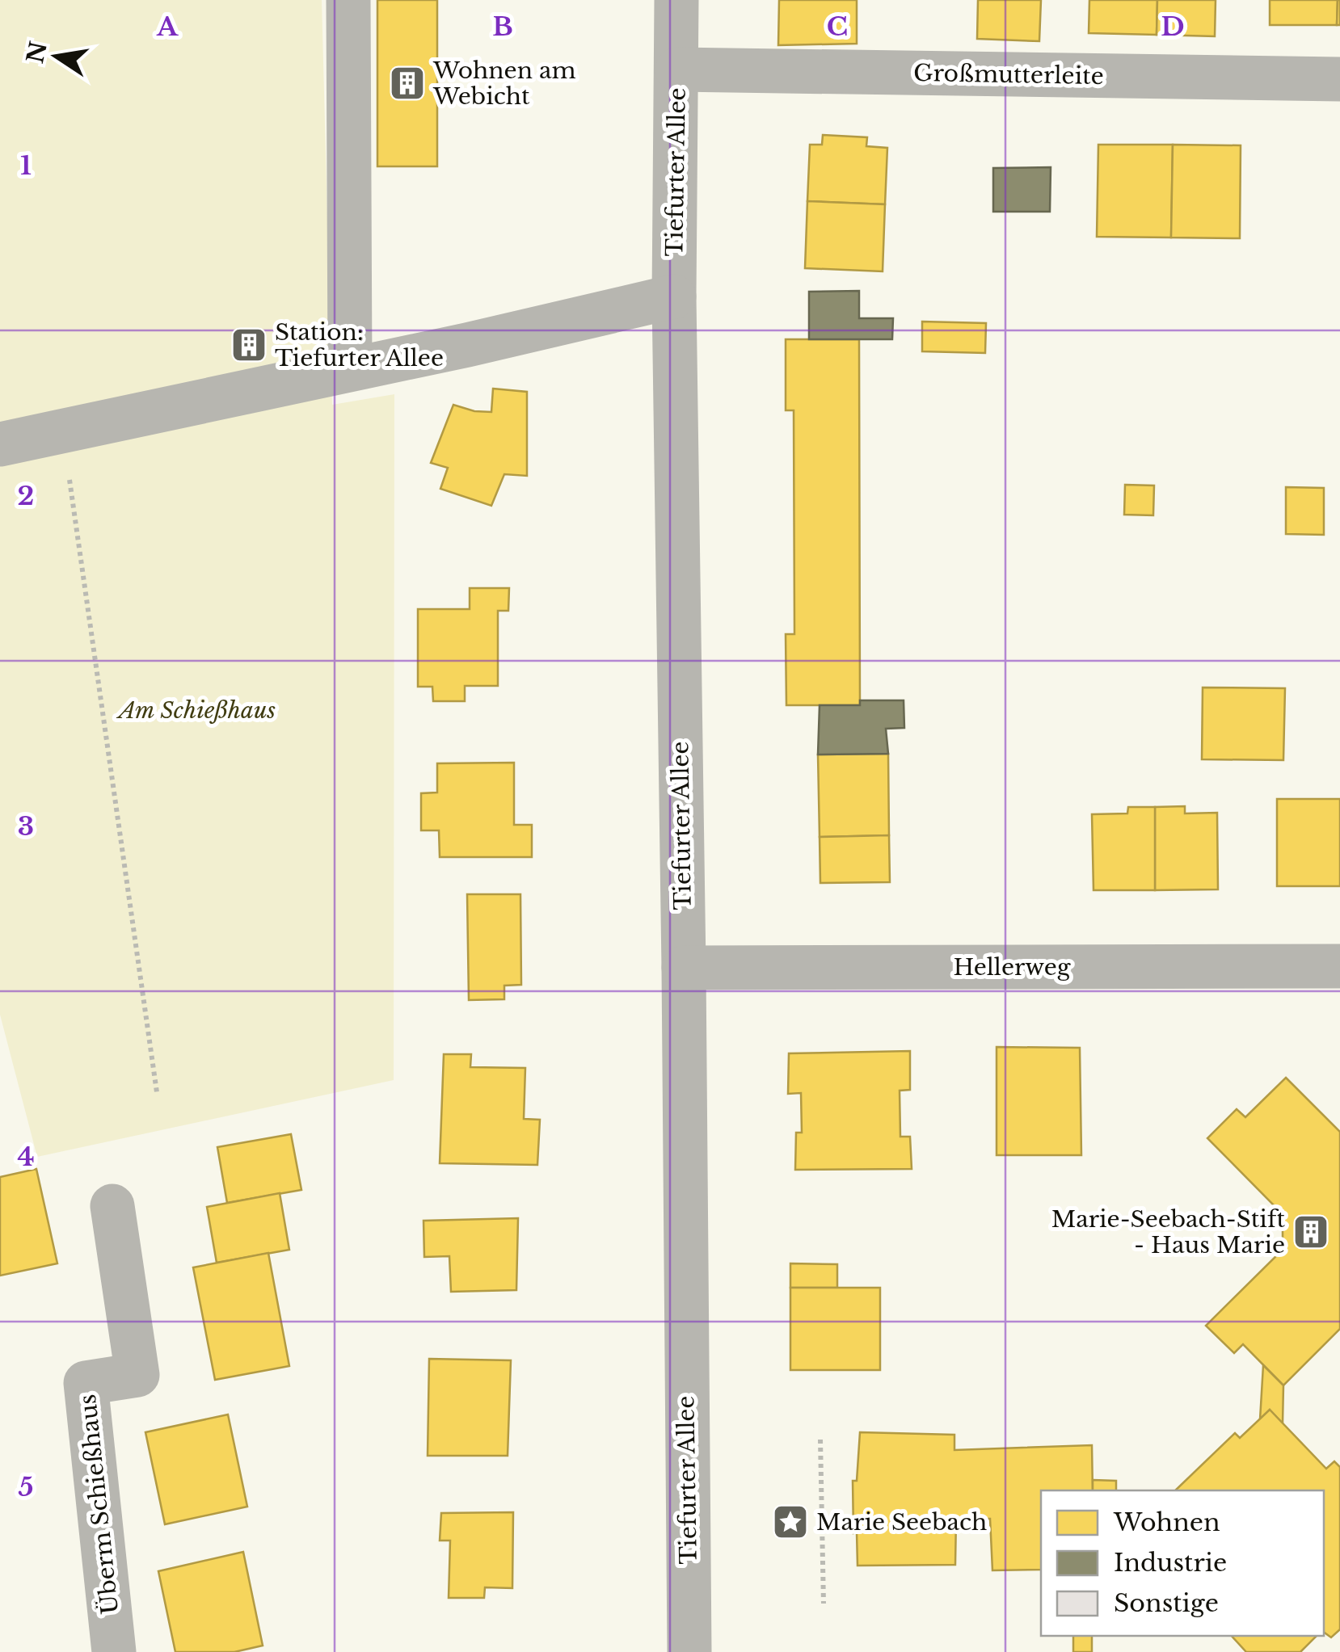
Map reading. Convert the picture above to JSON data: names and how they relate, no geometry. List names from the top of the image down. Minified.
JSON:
{"streets":{"street":["Großmutterleite","Tiefurter Allee","Hellerweg","Überm Schießhaus"]},"crossings":[["Großmutterleite","Tiefurter Allee"],["Tiefurter Allee","Hellerweg"]],"parks":["Am Schießhaus"],"places":{"building":["Wohnen am Webicht","Station: Tiefurter Allee","Marie-Seebach-Stift - Haus Marie"],"place":["Marie Seebach"]},"legend":["Wohnen","Industrie","Sonstige"],"north":"left","grid":{"columns":["A","B","C","D"],"rows":["1","2","3","4","5"]}}
